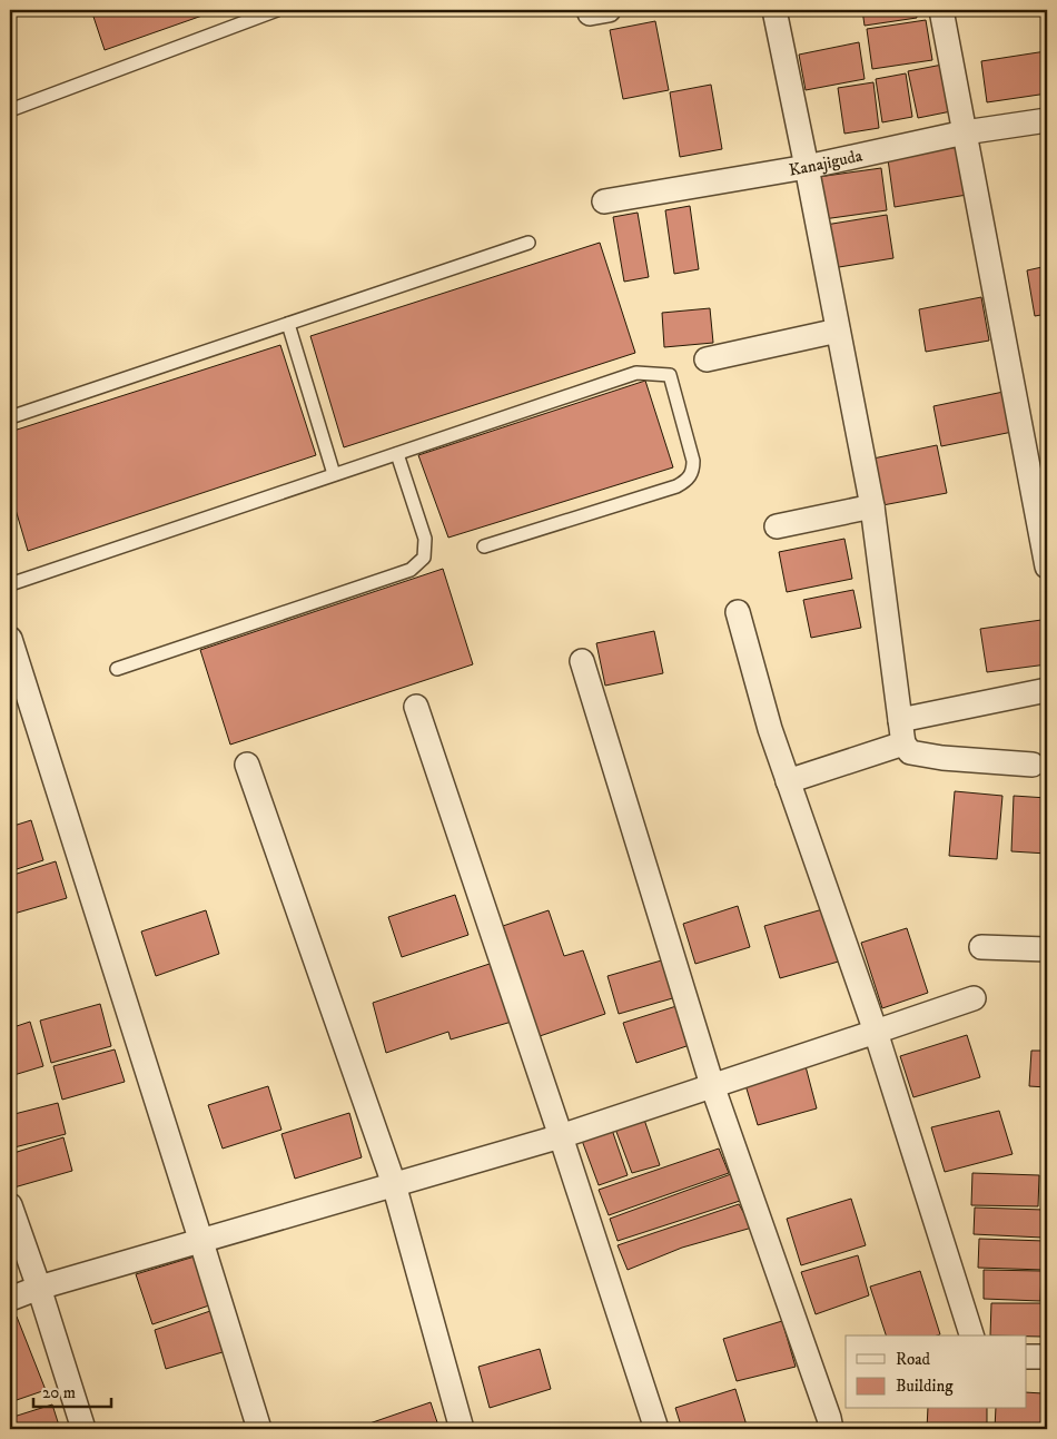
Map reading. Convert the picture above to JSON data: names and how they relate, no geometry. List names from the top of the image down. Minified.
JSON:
{"streets":{"street":["Kanajiguda"]},"legend":["Road","Building"],"scale_bar":"20 m"}
